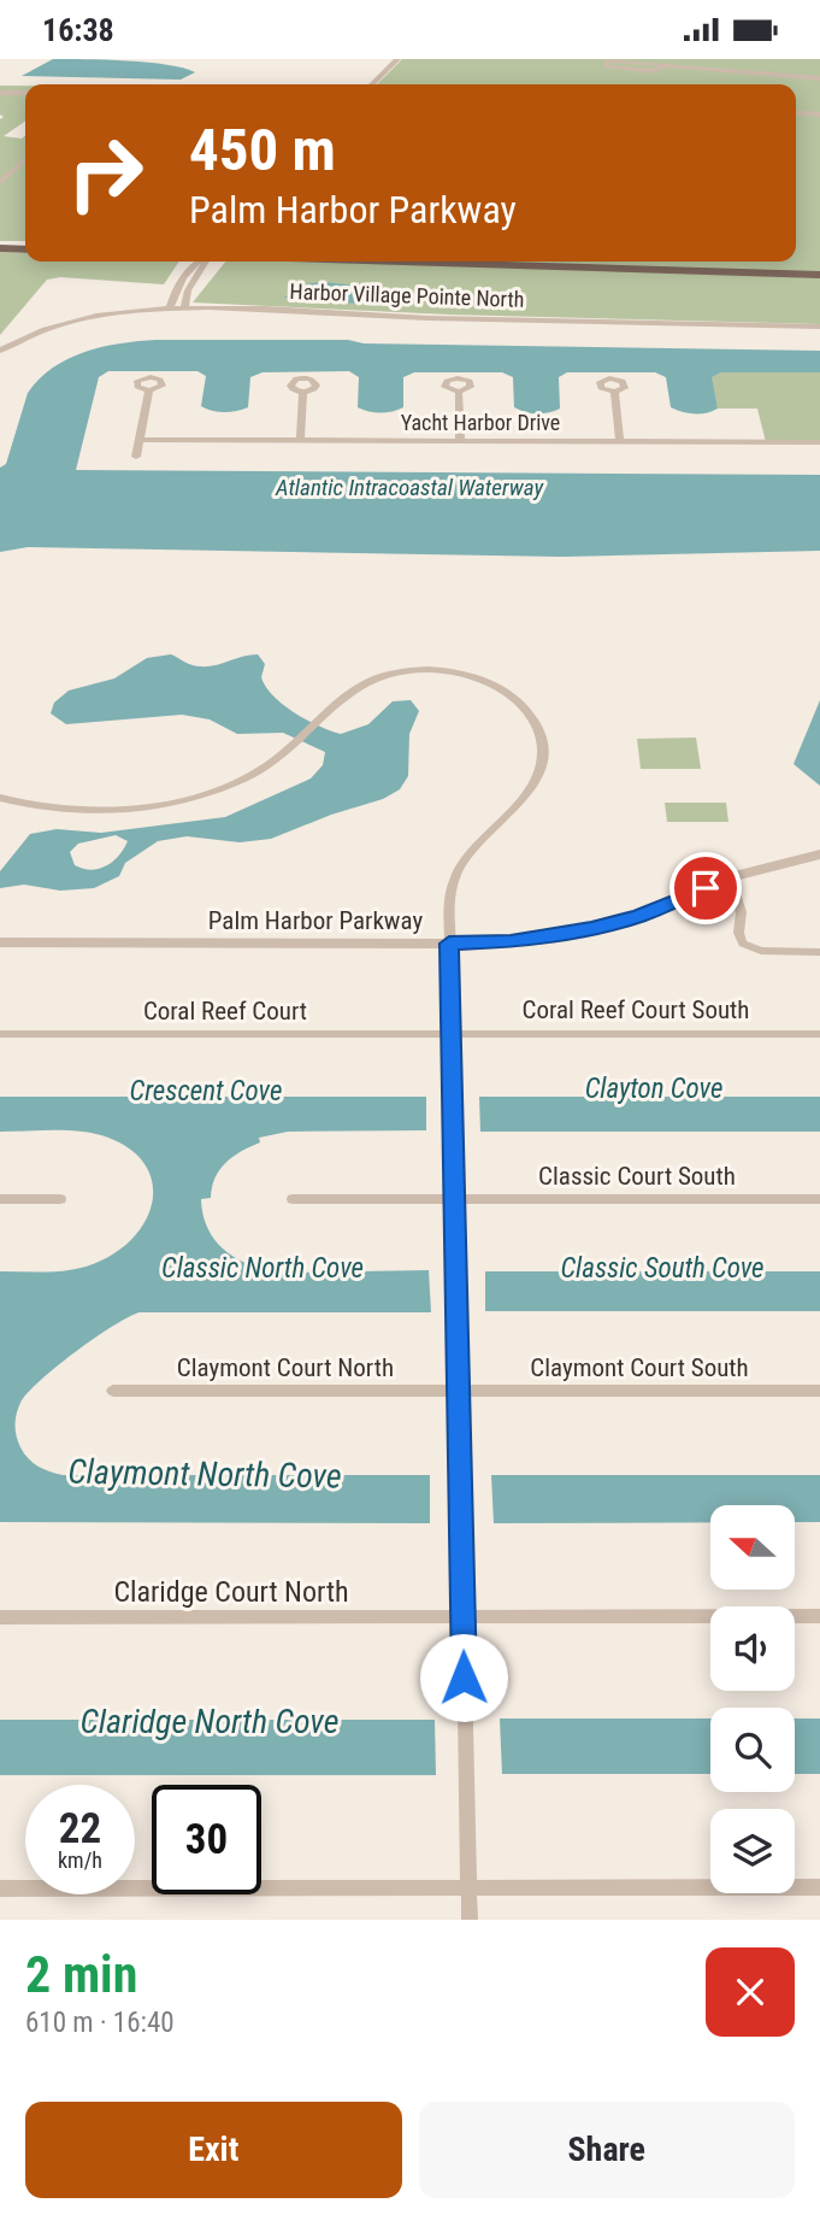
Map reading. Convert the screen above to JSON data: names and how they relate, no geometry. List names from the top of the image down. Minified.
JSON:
{"streets":{"street":["Harbor Village Pointe North","Yacht Harbor Drive","Palm Harbor Parkway","Coral Reef Court South","Coral Reef Court","Classic Court South","Claymont Court North","Claymont Court South","Claridge Court North"]},"crossings":[["Coral Reef Court South","Coral Reef Court"],["Claymont Court North","Claymont Court South"]],"water":["Atlantic Intracoastal Waterway","Clayton Cove","Crescent Cove","Classic North Cove","Classic South Cove","Claymont North Cove","Claridge North Cove"],"north":"left","page":{"status":"16:38","turn":["450 m","Palm Harbor Parkway"],"speed":"22 km/h","limit":"30","heading":["2 min","610 m · 16:40"],"buttons":["Exit","Share"]}}
